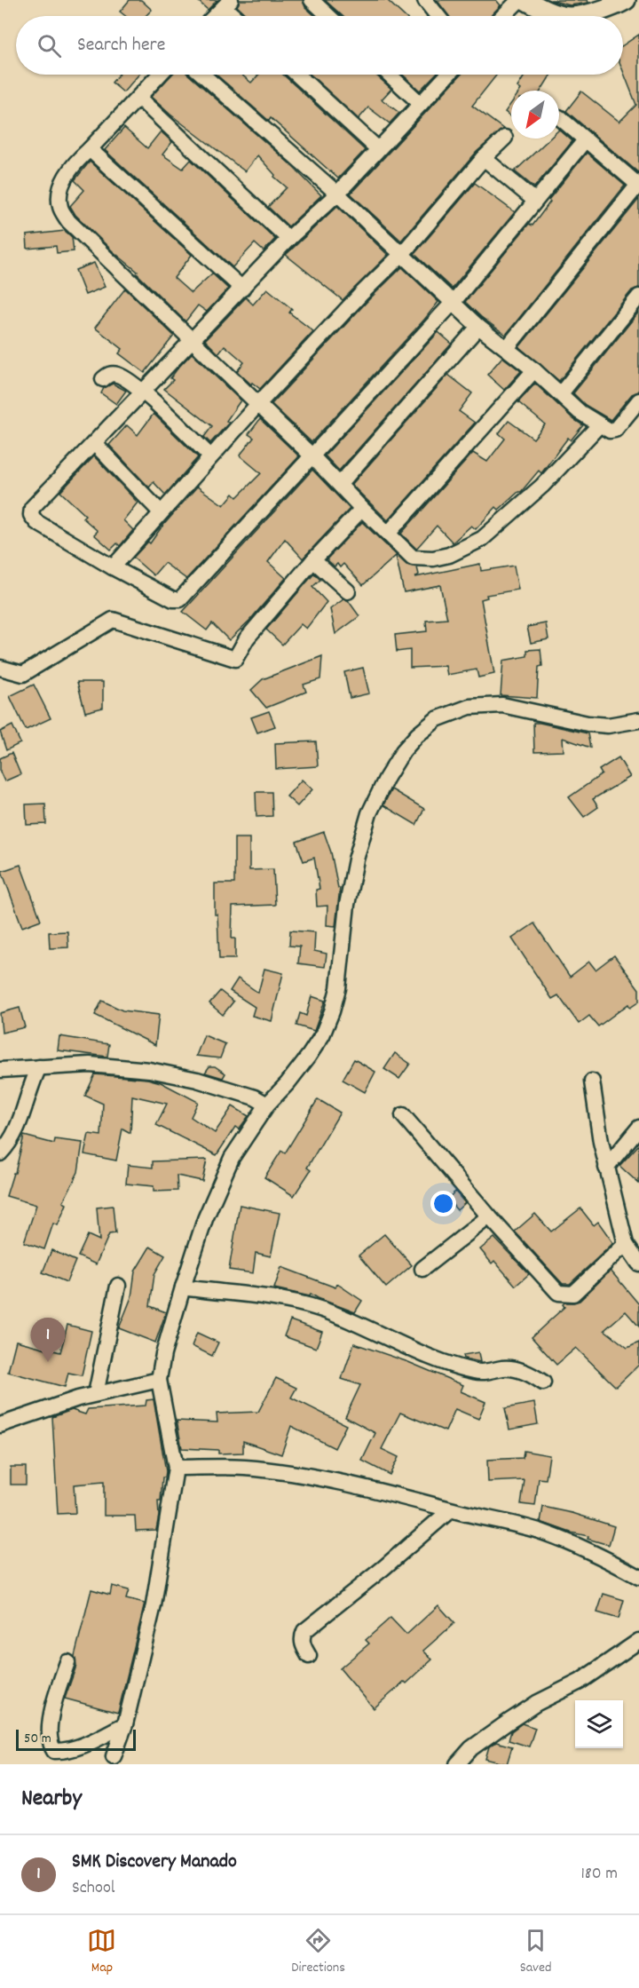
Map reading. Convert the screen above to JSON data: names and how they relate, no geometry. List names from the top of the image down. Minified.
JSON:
{"scale_bar":"50 m","north":"bottom left","page":{"search":"Search here","pins":"1","scale":"50 m","heading":"Nearby","list":[{"mark":"1","name":"SMK Discovery Manado","note":"School","value":"180 m"}],"nav":["Map","Directions","Saved"]}}
